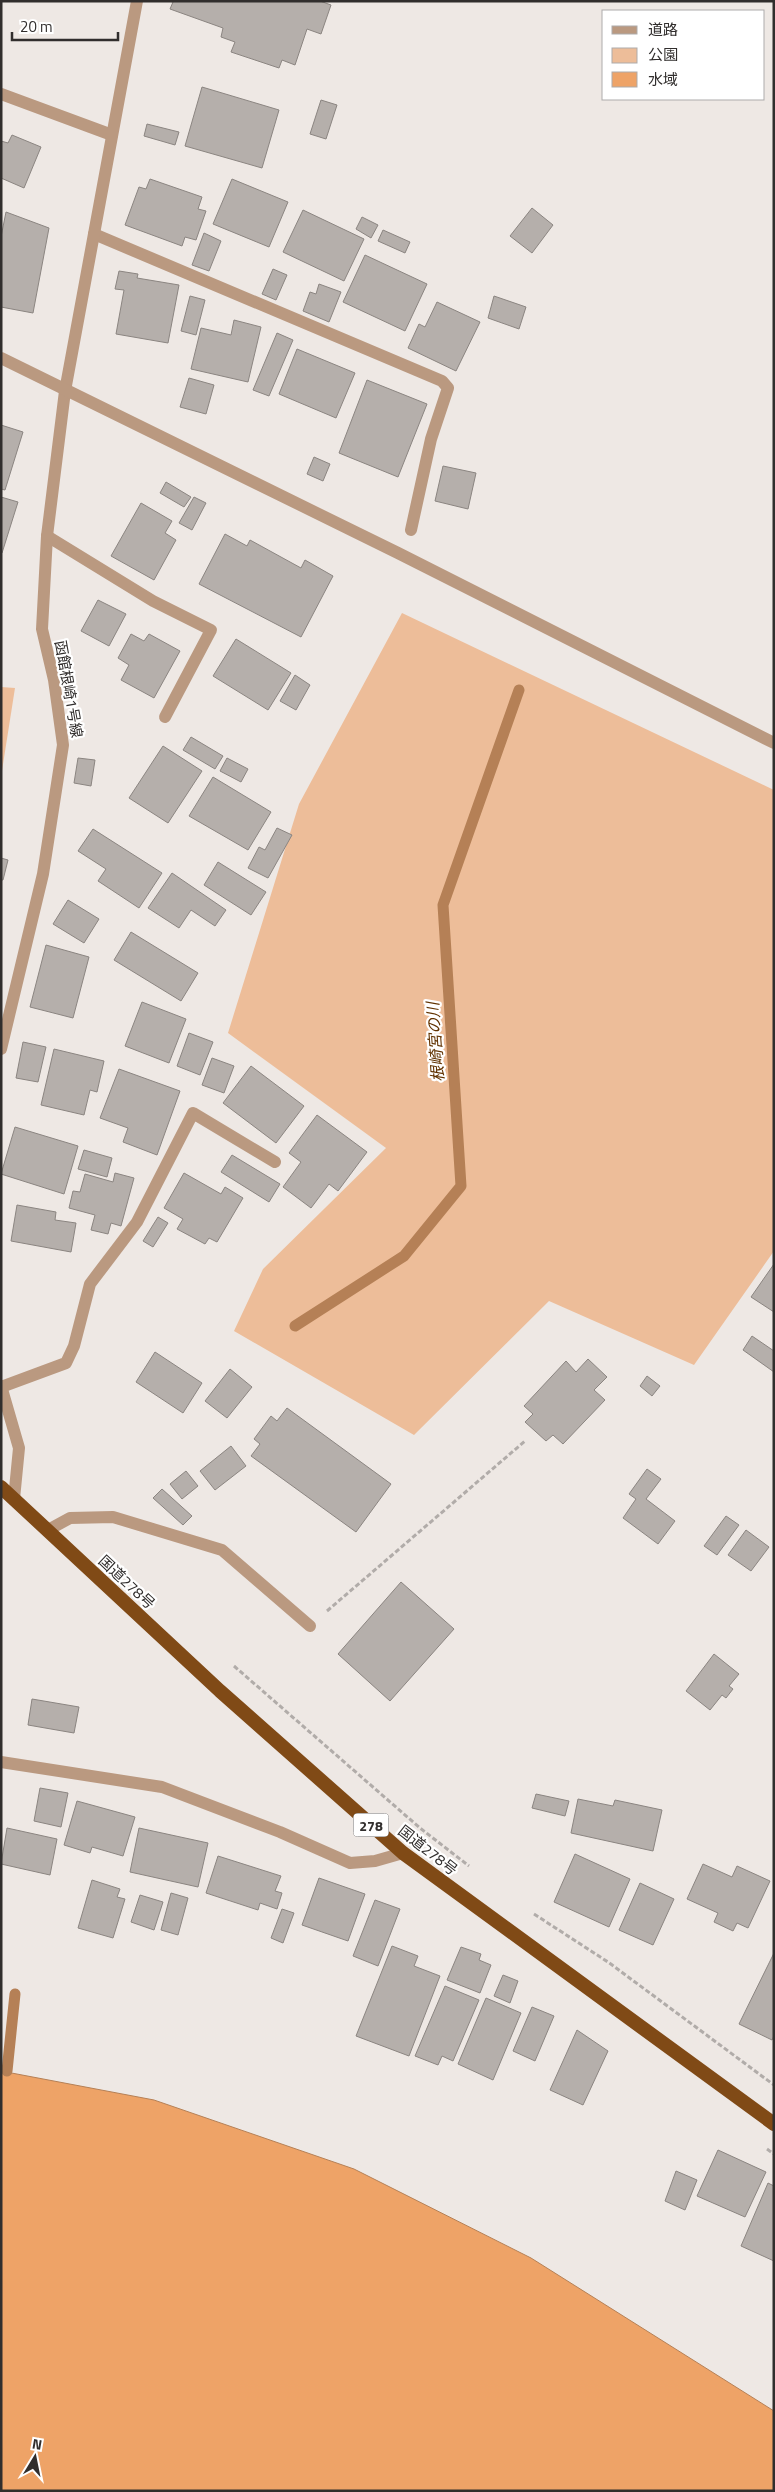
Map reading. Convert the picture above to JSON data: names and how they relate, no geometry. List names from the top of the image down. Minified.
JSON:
{"streets":{"highway":["国道278号","278"],"street":["函館根崎1号線"]},"water":["根崎宮の川"],"legend":["道路","公園","水域"],"scale_bar":"20 m","north":"top"}
